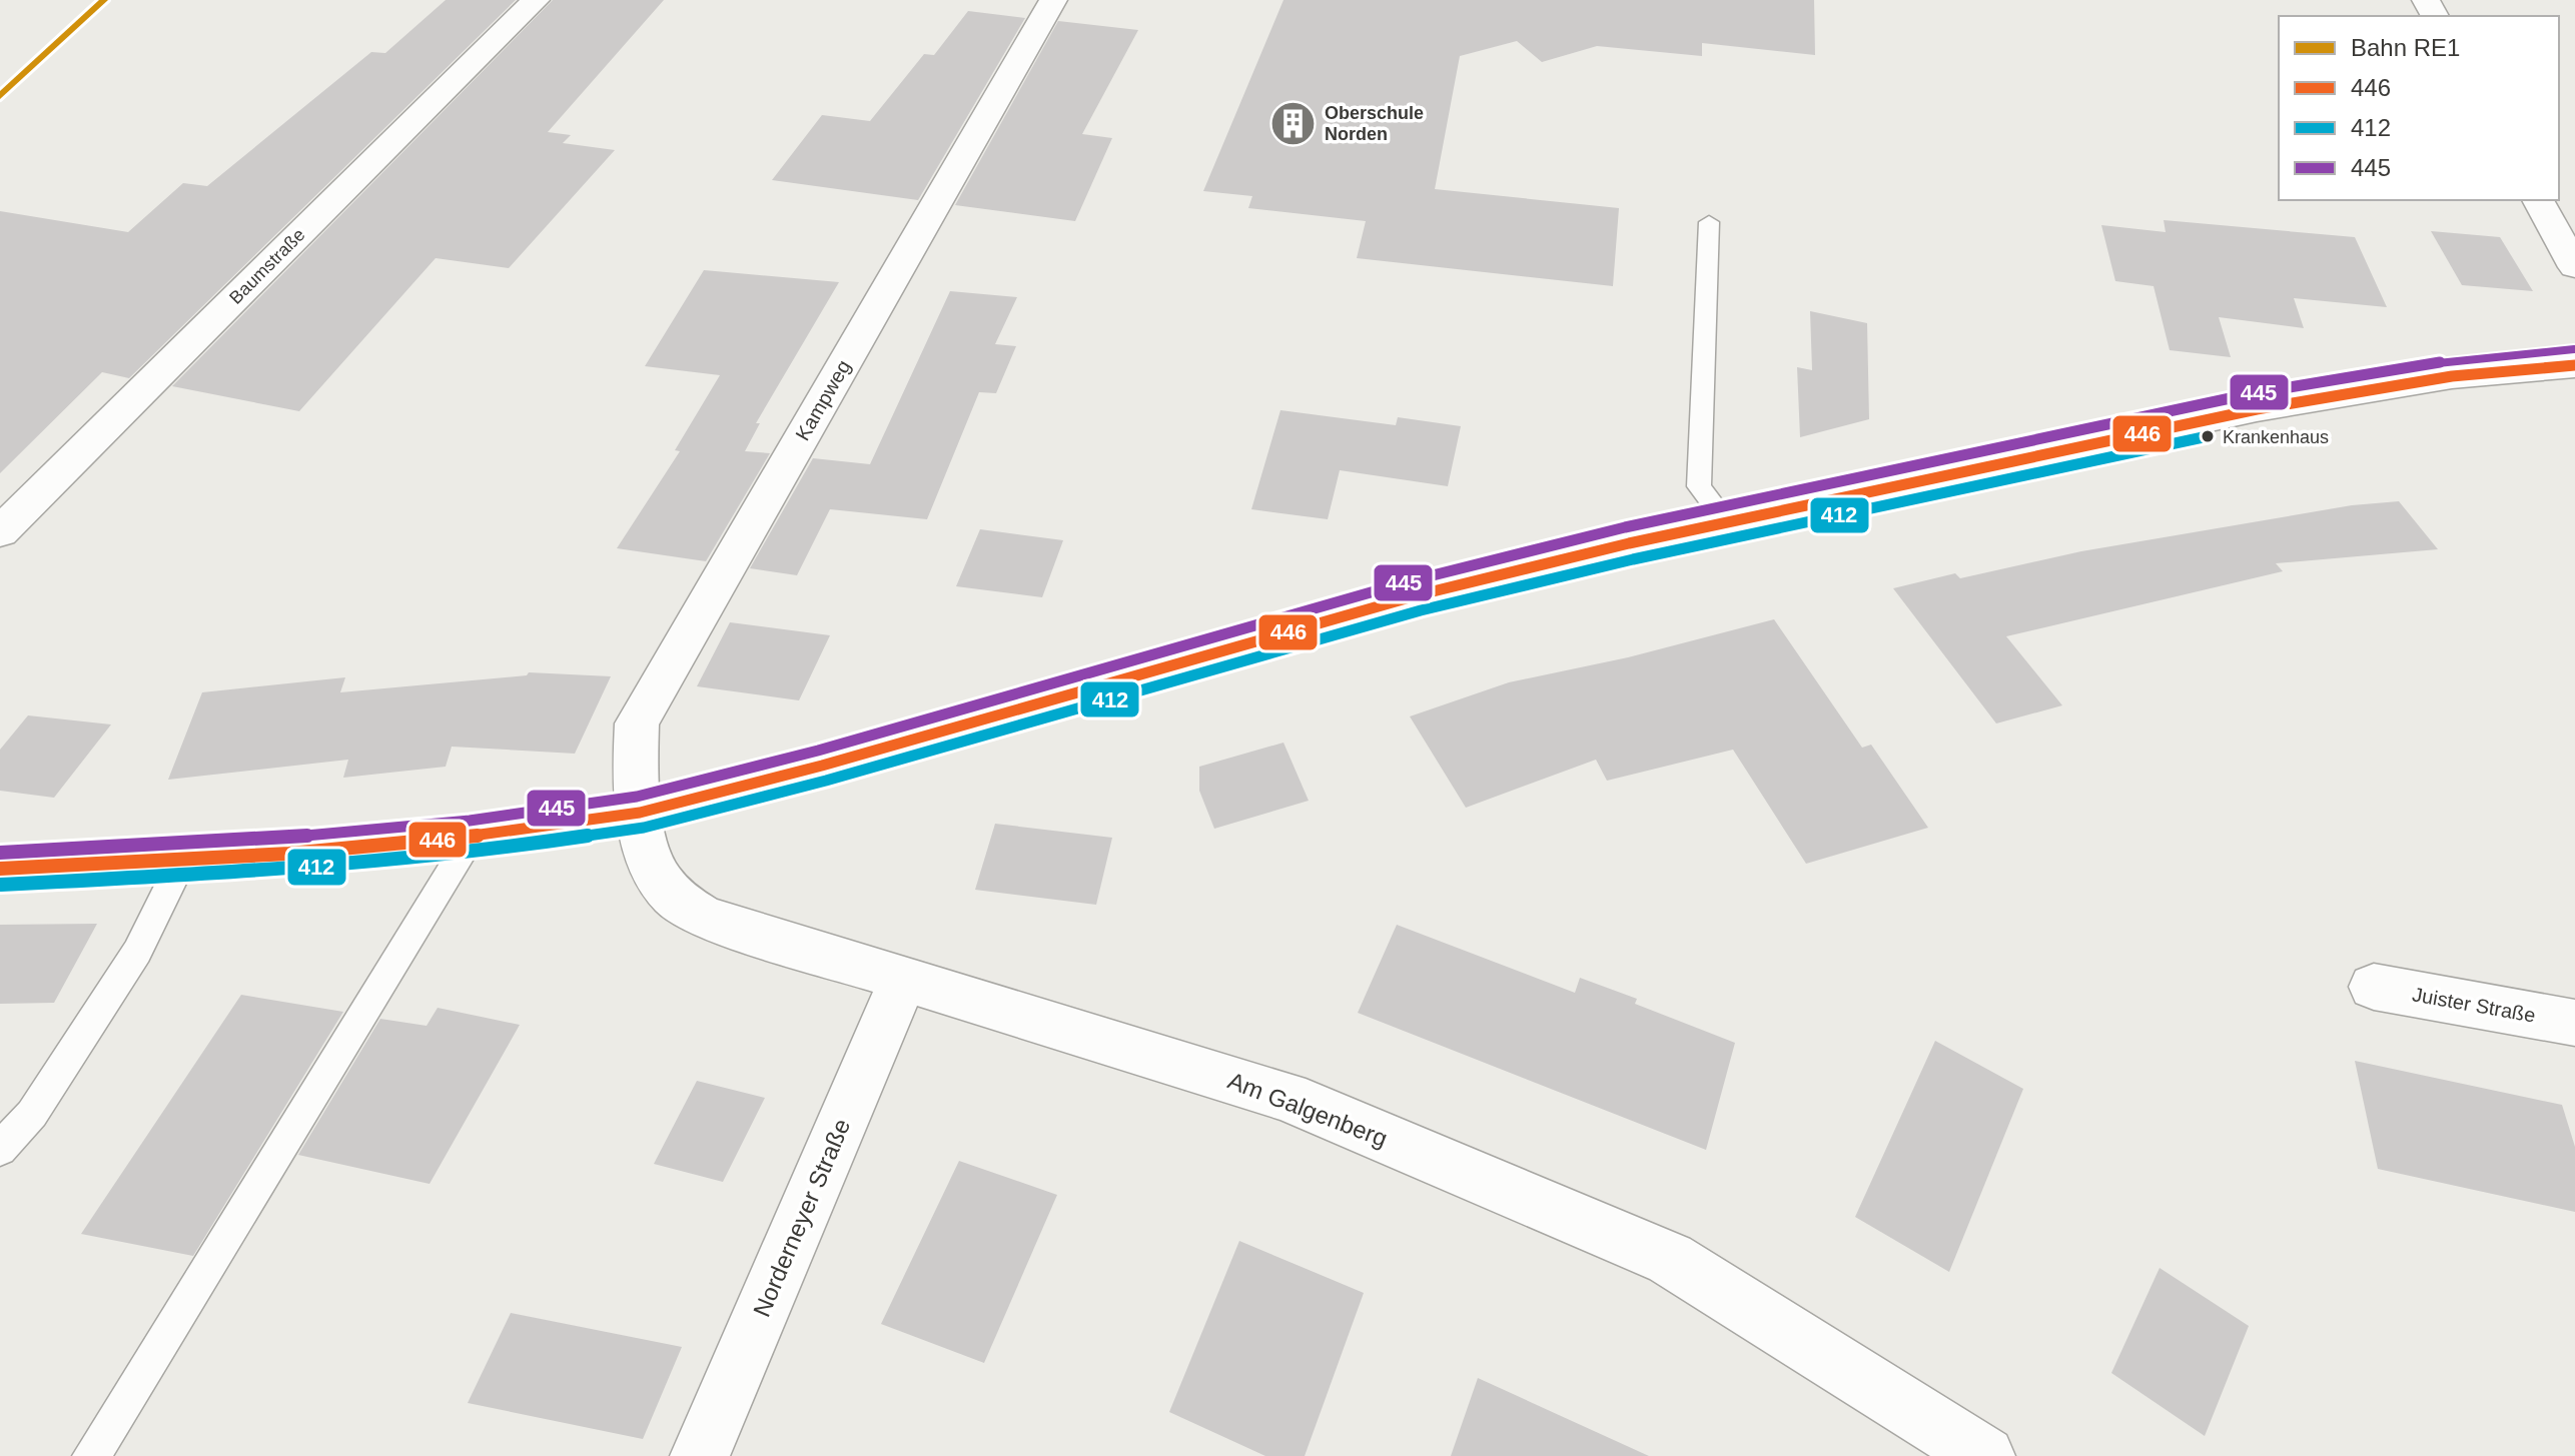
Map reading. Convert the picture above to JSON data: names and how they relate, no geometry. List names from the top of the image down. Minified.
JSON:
{"streets":{"street":["Baumstraße","Kampweg","Juister Straße","Am Galgenberg","Norderneyer Straße"]},"crossings":[["Kampweg","Am Galgenberg"],["Am Galgenberg","Norderneyer Straße"]],"places":{"building":["Oberschule Norden"],"other":["Krankenhaus"]},"lines":["rail line RE1","transit line 445","transit line 446","transit line 412"],"legend":["Bahn RE1","446","412","445"]}
